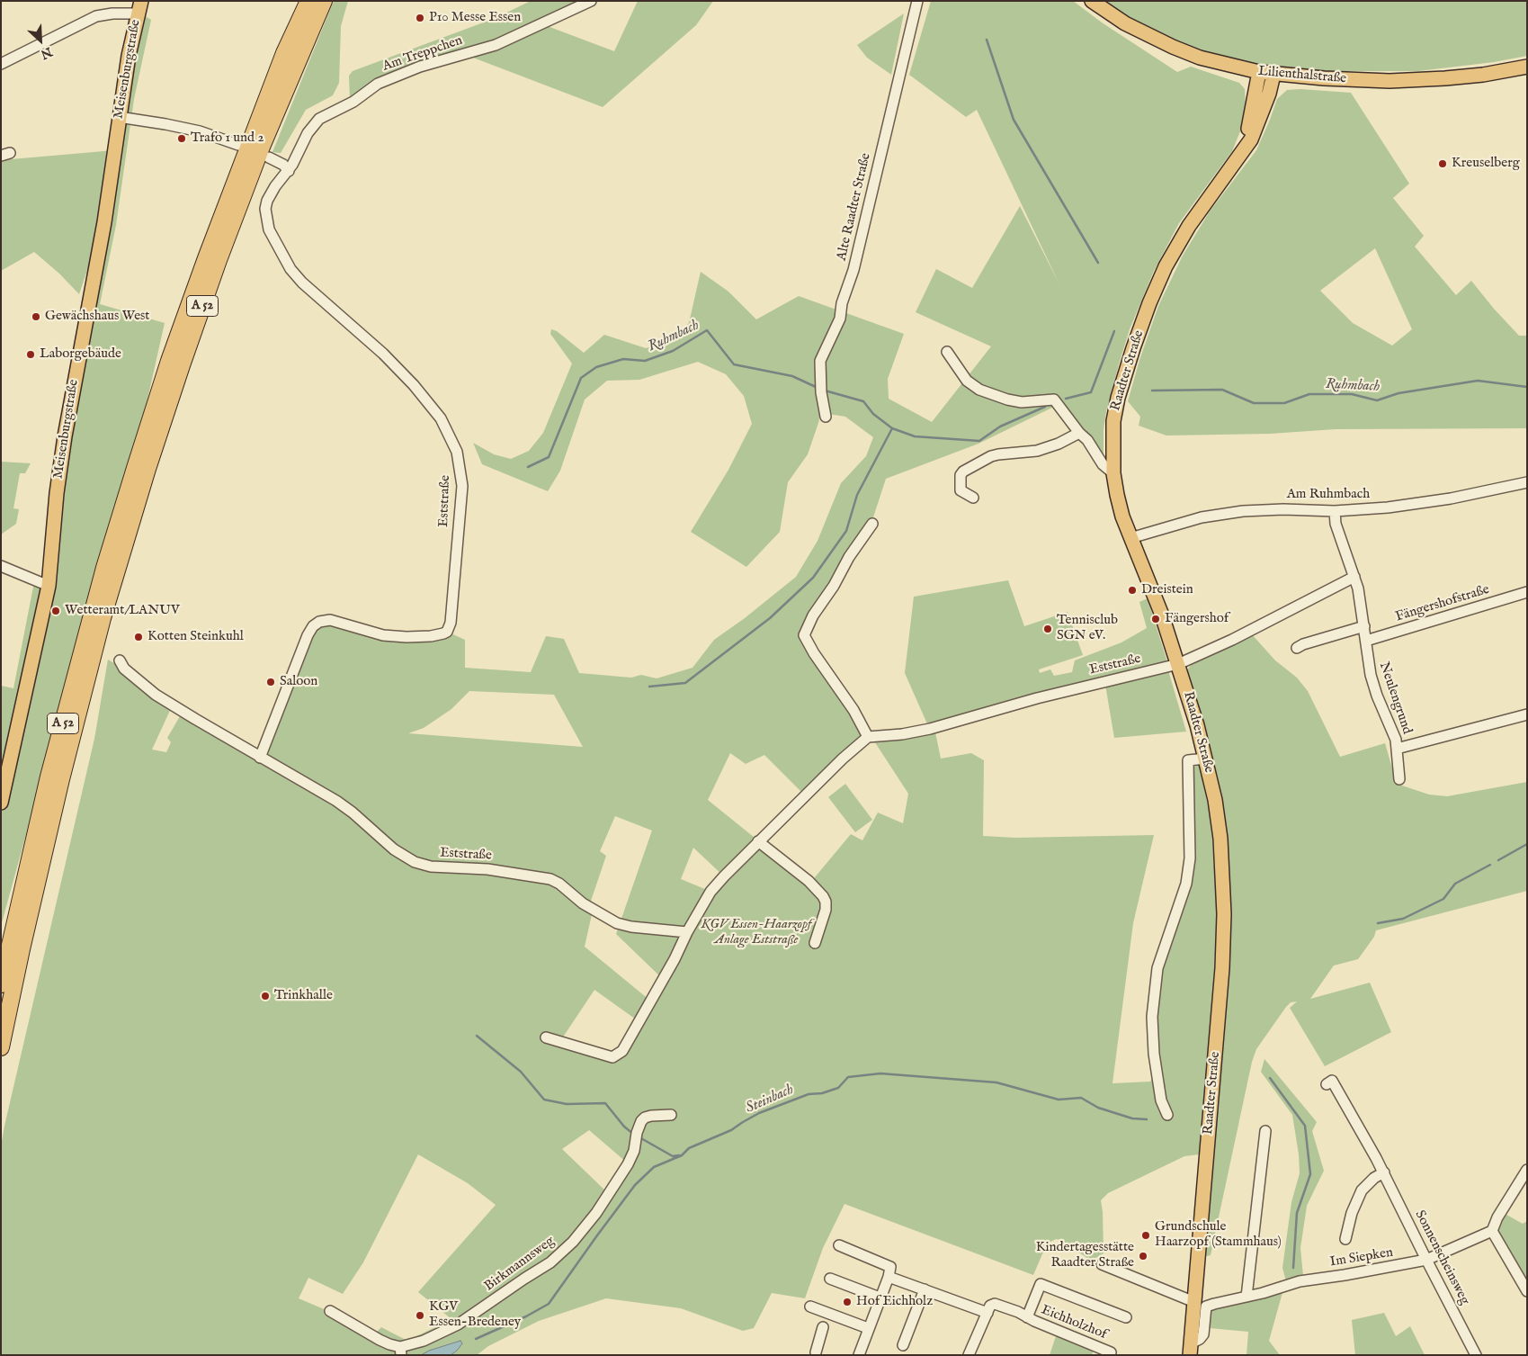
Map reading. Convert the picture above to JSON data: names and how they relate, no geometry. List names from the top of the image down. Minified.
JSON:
{"streets":{"highway":["A 52"],"main road":["Meisenburgstraße","Lilienthalstraße","Raadter Straße"],"street":["Am Treppchen","Alte Raadter Straße","Am Ruhmbach","Eststraße","Fängershofstraße","Neulengrund","Im Siepken","Sonnenscheinsweg","Birkmannsweg","Eichholzhof"]},"crossings":[["Am Treppchen","Eststraße"],["Lilienthalstraße","Raadter Straße"],["Raadter Straße","Am Ruhmbach"],["Raadter Straße","Eststraße"],["Raadter Straße","Im Siepken"],["Am Ruhmbach","Neulengrund"],["Eststraße","Neulengrund"],["Fängershofstraße","Neulengrund"],["Im Siepken","Sonnenscheinsweg"]],"water":["Ruhmbach","Steinbach"],"parks":["KGV Essen-Haarzopf Anlage Eststraße"],"places":["P10 Messe Essen","Trafo 1 und 2","Kreuselberg","Gewächshaus West","Laborgebäude","Dreistein","Wetteramt/LANUV","Fängershof","Tennisclub SGN eV.","Kotten Steinkuhl","Saloon","Trinkhalle","Grundschule Haarzopf (Stammhaus)","Kindertagesstätte Raadter Straße","Hof Eichholz","KGV Essen-Bredeney"],"north":"bottom right"}
